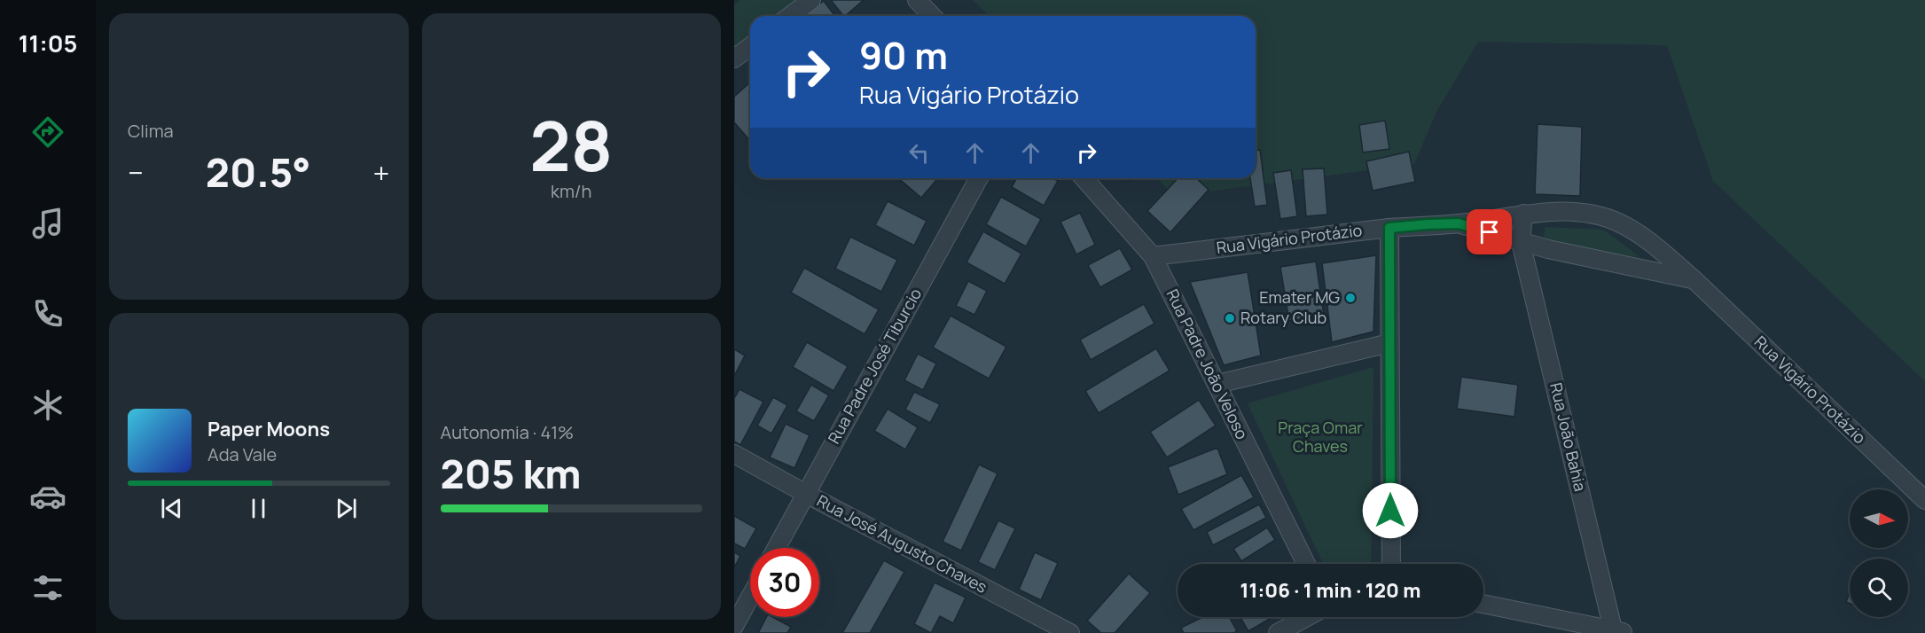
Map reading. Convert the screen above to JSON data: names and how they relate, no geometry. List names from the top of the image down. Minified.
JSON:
{"streets":{"street":["Rua Vigário Protázio","Rua Padre João Veloso","Rua Padre José Tiburcio","Rua João Bahia","Rua José Augusto Chaves"]},"crossings":[["Rua Vigário Protázio","Rua Padre João Veloso"],["Rua Vigário Protázio","Rua João Bahia"],["Rua Padre José Tiburcio","Rua José Augusto Chaves"]],"parks":["Praça Omar Chaves"],"places":["Emater MG","Rotary Club"],"north":"right","page":{"tabs":"11:05","tile":["Clima",["28","km/h"],["Autonomia · 41%","205 km"]],"turn":["90 m","Rua Vigário Protázio"],"heat":["−","20.5°","+"],"song":["Paper Moons","Ada Vale"],"limit":"30","trip":"11:06 · 1 min · 120 m"}}
